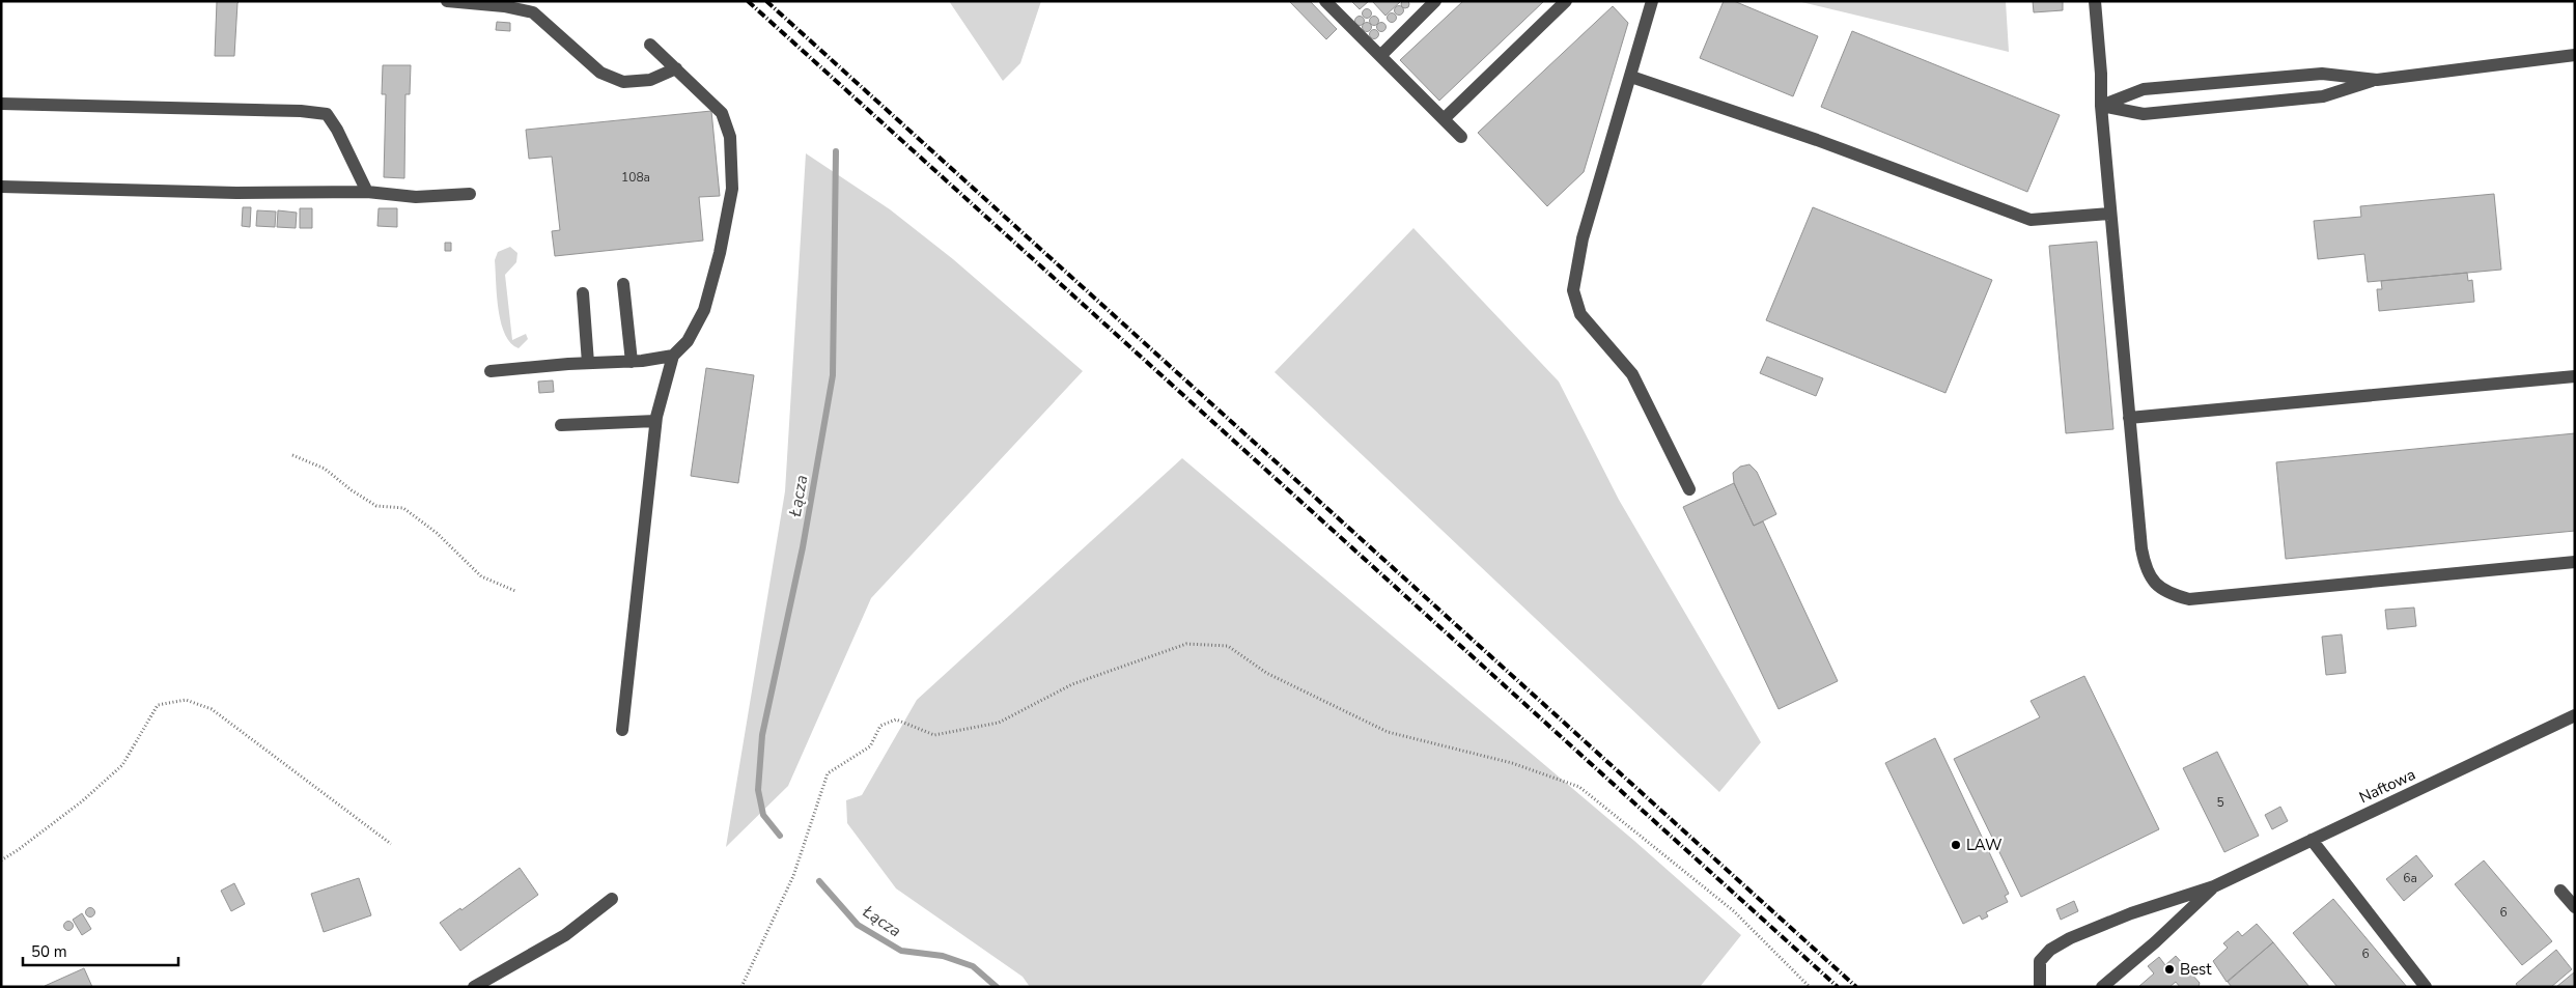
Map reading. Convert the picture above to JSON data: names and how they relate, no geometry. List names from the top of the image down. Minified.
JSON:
{"streets":{"street":["Naftowa"]},"water":["Łącza"],"places":["LAW","Best"],"house_numbers":["108a","5","6a","6","6"],"scale_bar":"50 m"}
